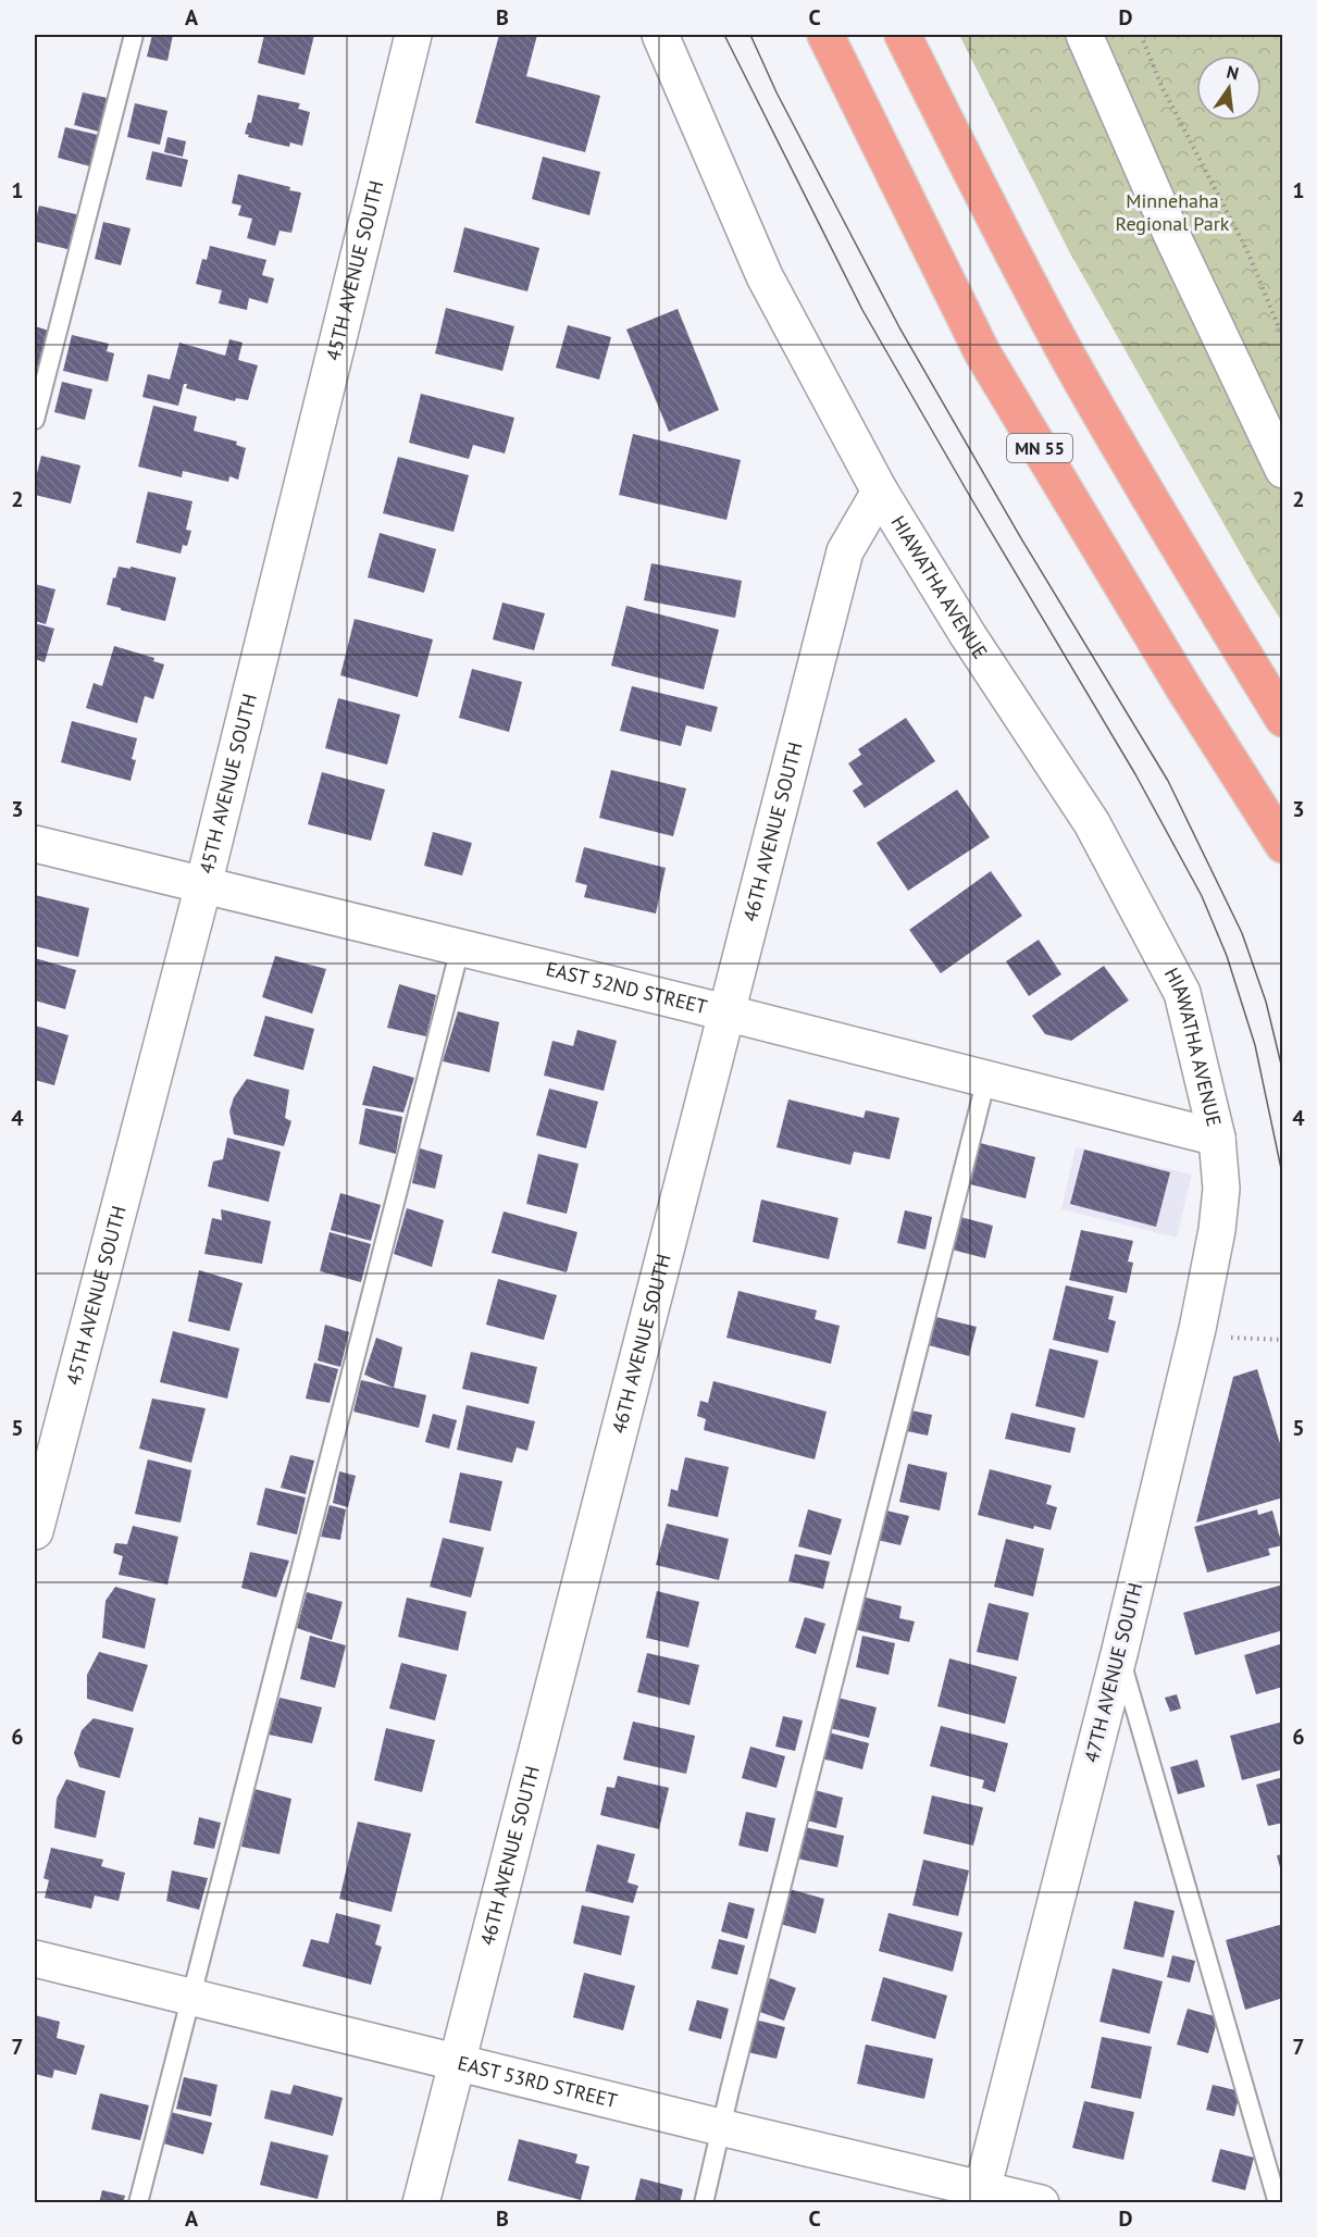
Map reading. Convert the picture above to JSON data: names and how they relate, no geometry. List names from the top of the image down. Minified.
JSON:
{"streets":{"highway":["MN 55"],"street":["45TH AVENUE SOUTH","HIAWATHA AVENUE","46TH AVENUE SOUTH","EAST 52ND STREET","47TH AVENUE SOUTH","EAST 53RD STREET"]},"crossings":[["45TH AVENUE SOUTH","EAST 52ND STREET"],["HIAWATHA AVENUE","46TH AVENUE SOUTH"],["HIAWATHA AVENUE","EAST 52ND STREET"],["HIAWATHA AVENUE","47TH AVENUE SOUTH"],["46TH AVENUE SOUTH","EAST 52ND STREET"],["46TH AVENUE SOUTH","EAST 53RD STREET"],["EAST 52ND STREET","47TH AVENUE SOUTH"],["47TH AVENUE SOUTH","EAST 53RD STREET"]],"parks":["Minnehaha Regional Park"],"north":"top","grid":{"columns":["A","B","C","D"],"rows":["1","2","3","4","5","6","7"]}}
